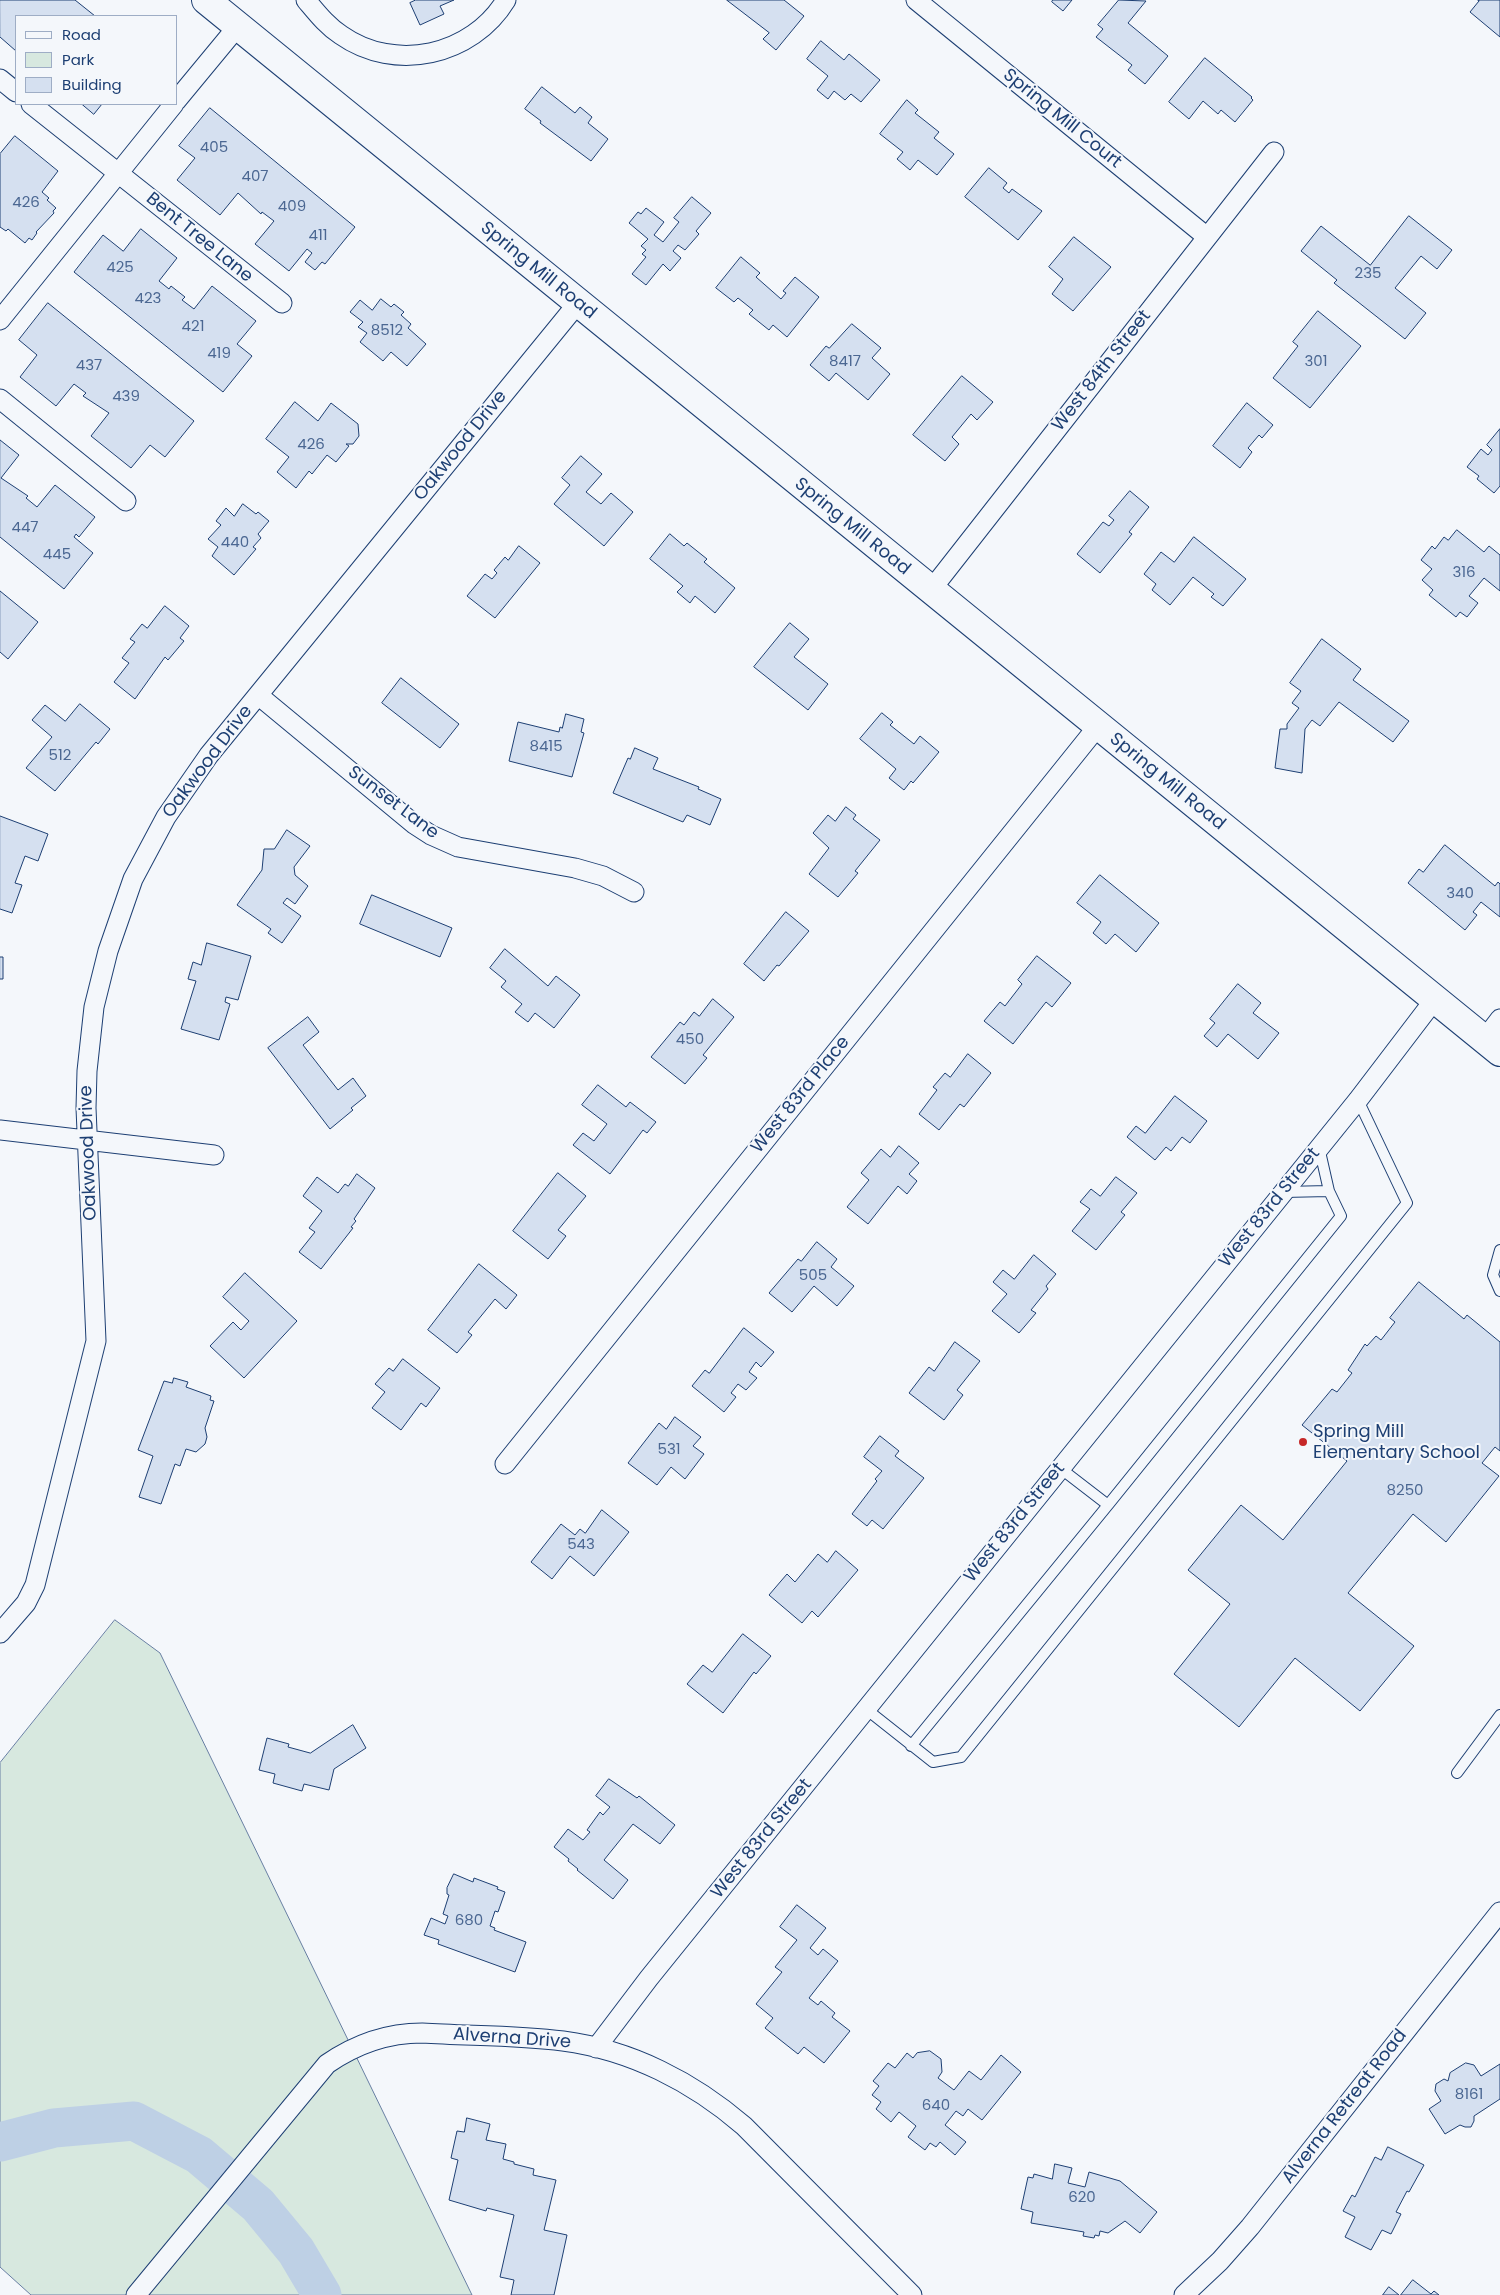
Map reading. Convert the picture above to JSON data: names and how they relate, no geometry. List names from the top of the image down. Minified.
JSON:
{"streets":{"street":["Spring Mill Court","Bent Tree Lane","Spring Mill Road","West 84th Street","Oakwood Drive","Sunset Lane","West 83rd Place","West 83rd Street","Alverna Drive","Alverna Retreat Road"]},"crossings":[["Spring Mill Court","West 84th Street"],["Spring Mill Road","West 84th Street"],["Spring Mill Road","Oakwood Drive"],["Spring Mill Road","West 83rd Place"],["Spring Mill Road","West 83rd Street"],["Oakwood Drive","Sunset Lane"],["West 83rd Street","Alverna Drive"]],"places":["Spring Mill Elementary School"],"house_numbers":["405","407","426","409","411","425","235","423","421","8512","419","8417","301","437","439","426","447","440","445","316","8415","512","340","450","505","531","8250","543","680","8161","640","620"],"legend":["Road","Park","Building"]}
